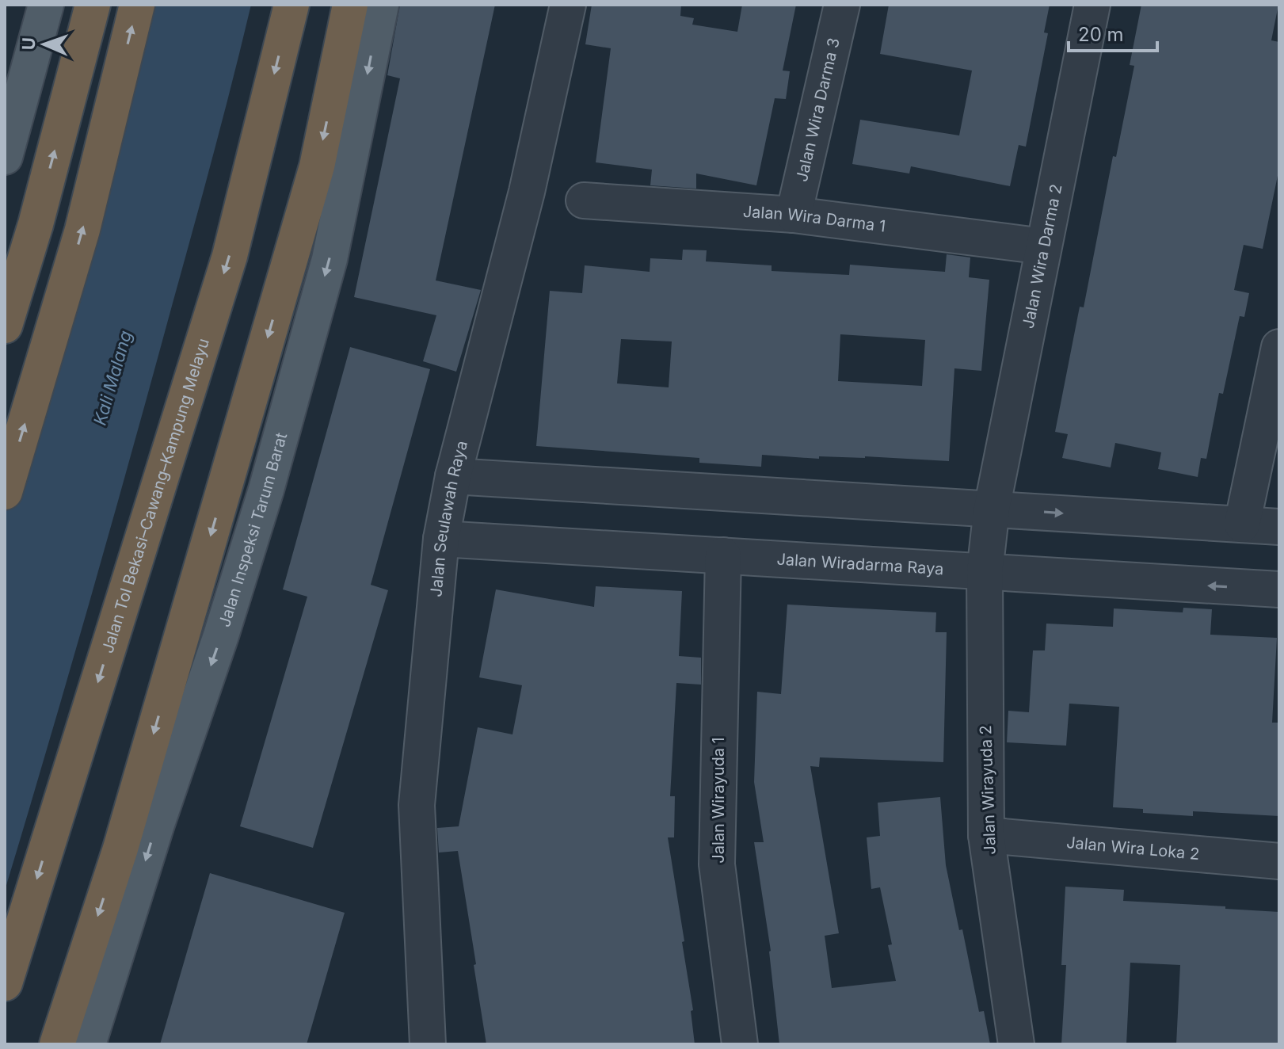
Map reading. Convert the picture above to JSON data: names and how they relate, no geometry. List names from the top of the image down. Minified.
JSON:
{"streets":{"highway":["Jalan Tol Bekasi–Cawang–Kampung Melayu"],"main road":["Jalan Inspeksi Tarum Barat"],"street":["Jalan Wira Darma 3","Jalan Wira Darma 1","Jalan Wira Darma 2","Jalan Seulawah Raya","Jalan Wiradarma Raya","Jalan Wirayuda 2","Jalan Wirayuda 1","Jalan Wira Loka 2"]},"crossings":[["Jalan Wira Darma 3","Jalan Wira Darma 1"],["Jalan Wira Darma 1","Jalan Wira Darma 2"],["Jalan Wira Darma 2","Jalan Wiradarma Raya"],["Jalan Wira Darma 2","Jalan Wirayuda 2"],["Jalan Seulawah Raya","Jalan Wiradarma Raya"],["Jalan Wiradarma Raya","Jalan Wirayuda 2"],["Jalan Wiradarma Raya","Jalan Wirayuda 1"],["Jalan Wirayuda 2","Jalan Wira Loka 2"]],"one_way":["Jalan Inspeksi Tarum Barat"],"water":["Kali Malang"],"scale_bar":"20 m","north":"left"}
